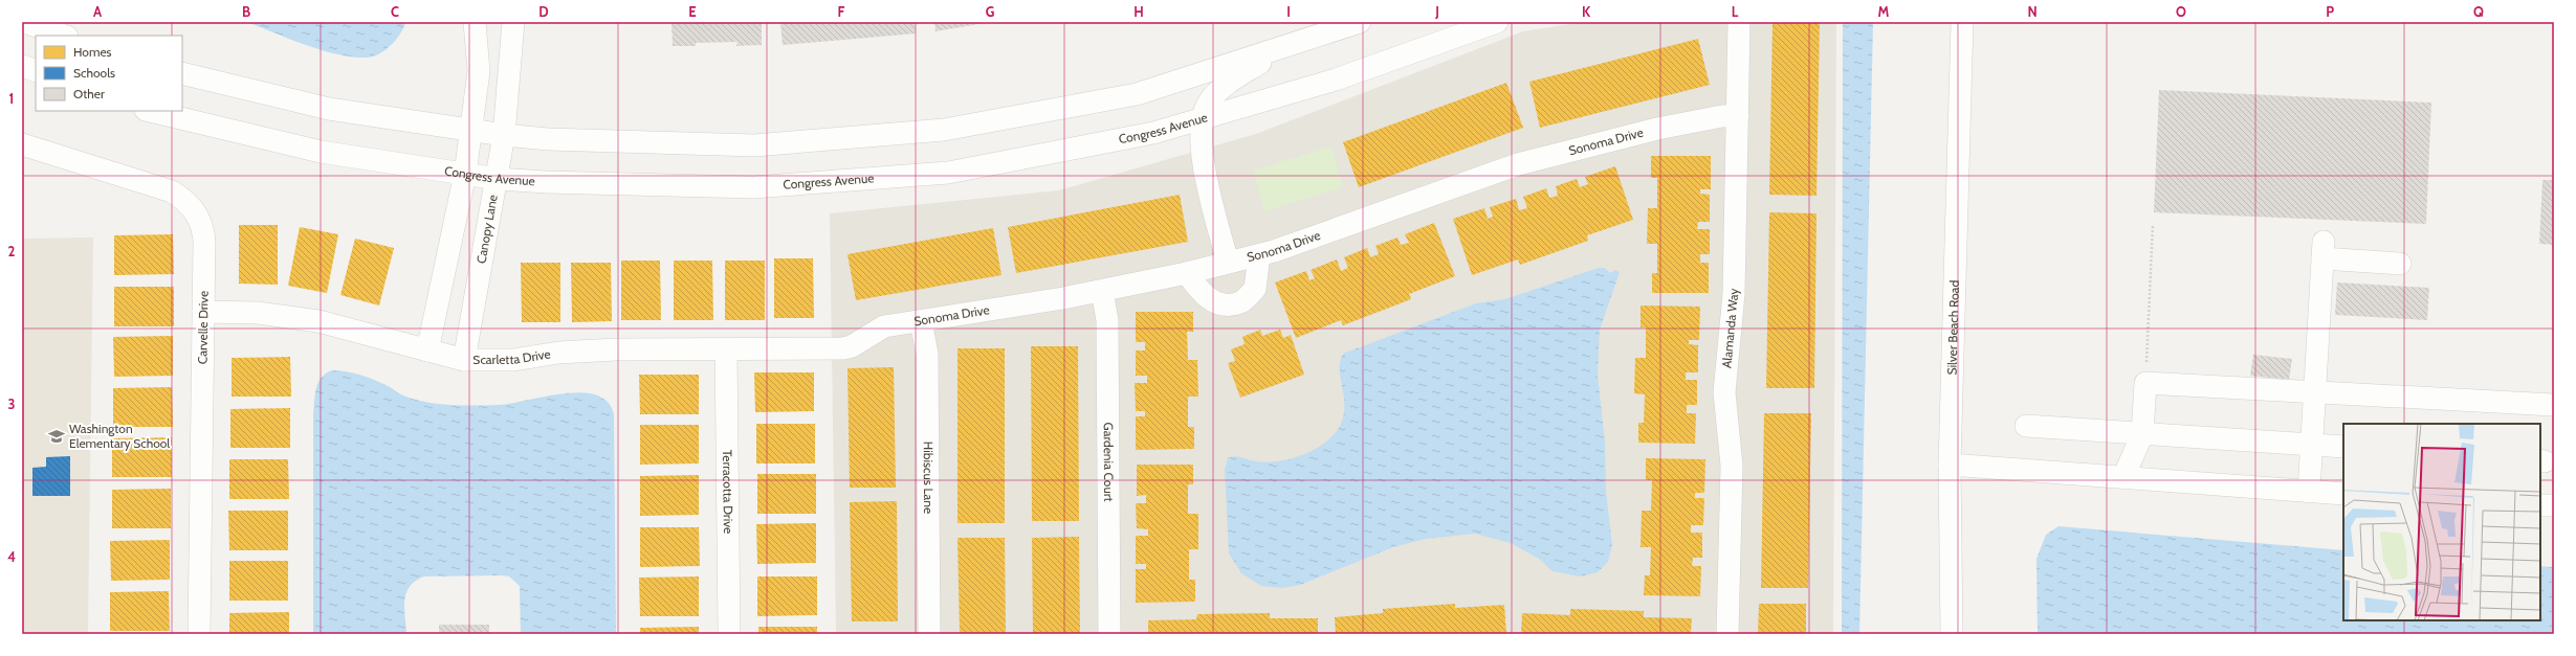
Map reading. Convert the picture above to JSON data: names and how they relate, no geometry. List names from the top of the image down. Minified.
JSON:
{"streets":{"street":["Congress Avenue","Sonoma Drive","Canopy Lane","Carvelle Drive","Silver Beach Road","Alamanda Way","Scarletta Drive","Gardenia Court","Hibiscus Lane","Terracotta Drive"]},"crossings":[["Congress Avenue","Canopy Lane"],["Sonoma Drive","Alamanda Way"],["Sonoma Drive","Scarletta Drive"],["Sonoma Drive","Gardenia Court"],["Sonoma Drive","Hibiscus Lane"],["Canopy Lane","Scarletta Drive"],["Carvelle Drive","Scarletta Drive"],["Scarletta Drive","Terracotta Drive"]],"places":{"school or university":["Washington Elementary School"]},"legend":["Homes","Schools","Other"],"grid":{"columns":["A","B","C","D","E","F","G","H","I","J","K","L","M","N","O","P","Q"],"rows":["1","2","3","4"]}}
